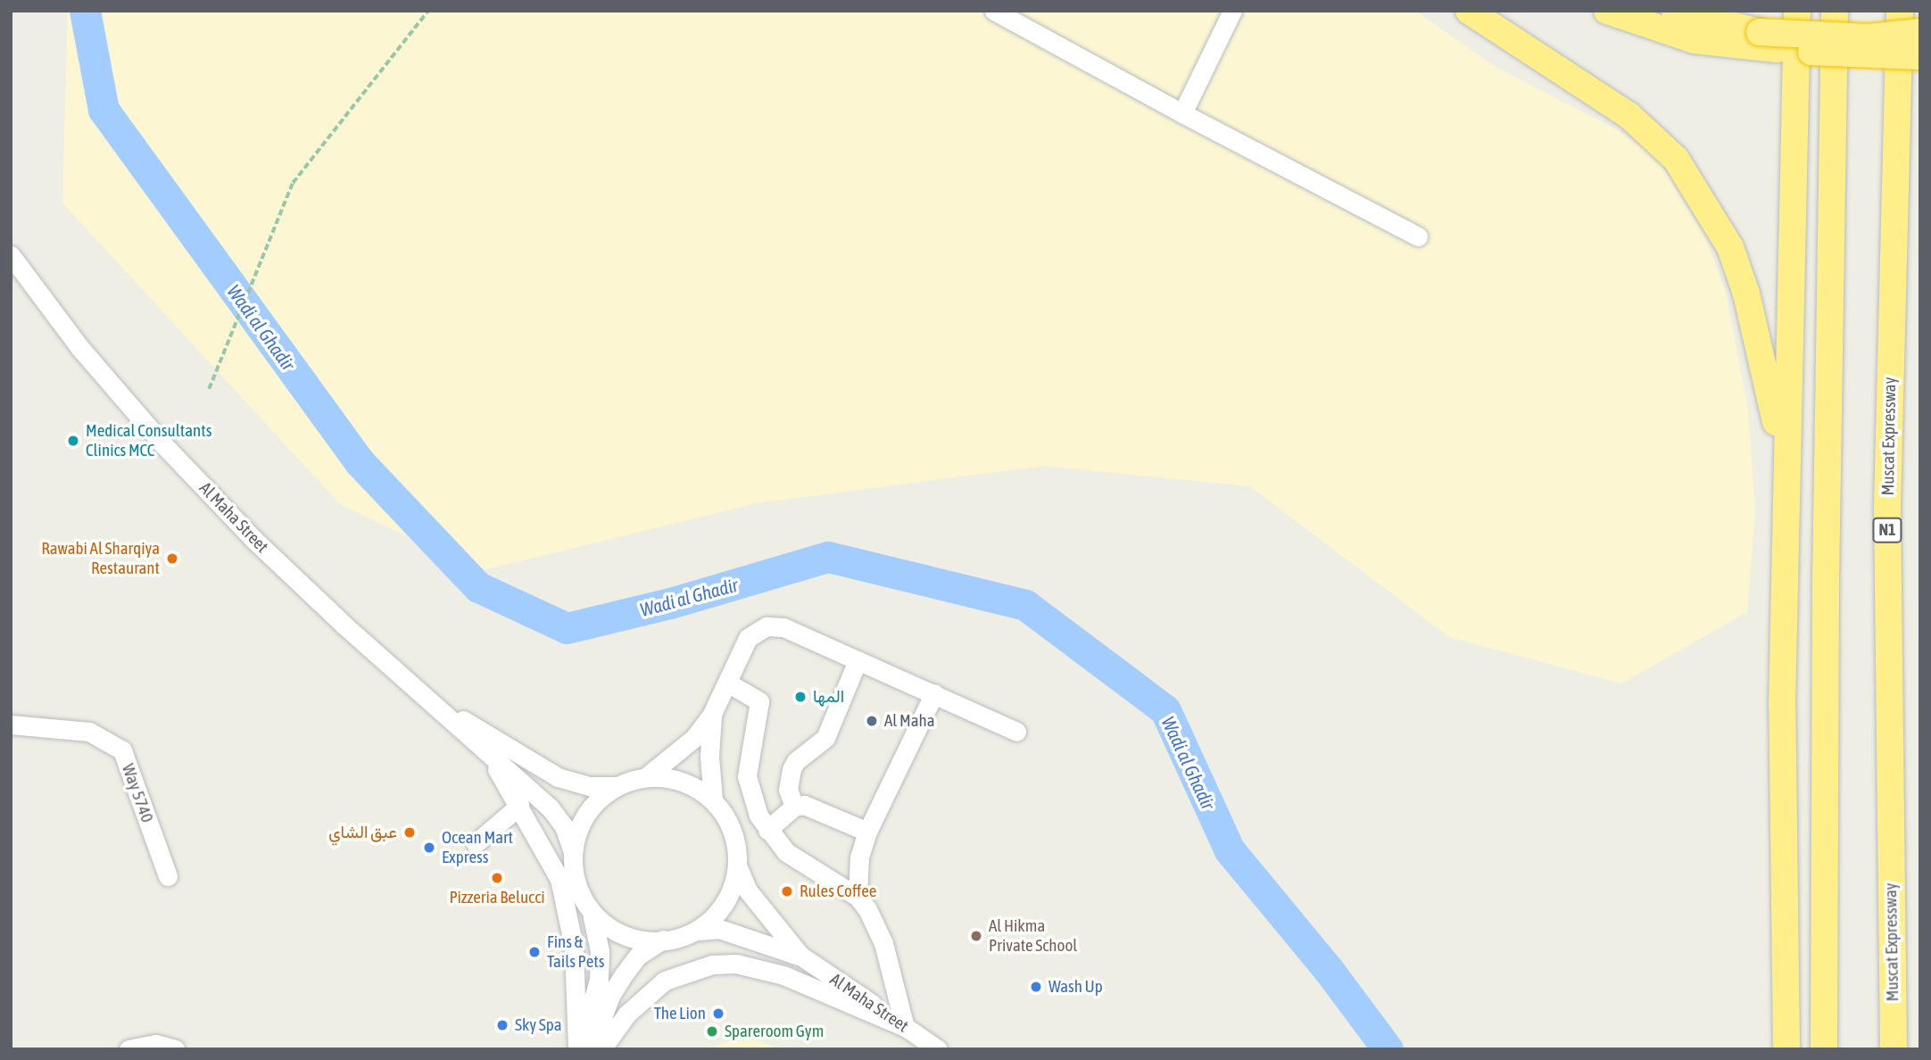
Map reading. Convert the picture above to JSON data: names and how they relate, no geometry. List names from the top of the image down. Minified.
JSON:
{"streets":{"highway":["Muscat Expressway","N1"],"street":["Al Maha Street","Way 5740"]},"water":["Wadi al Ghadir"],"places":["Medical Consultants Clinics MCC","Rawabi Al Sharqiya Restaurant","المها","Al Maha","عبق الشاي","Ocean Mart Express","Pizzeria Belucci","Rules Coffee","Al Hikma Private School","Fins & Tails Pets","Wash Up","The Lion","Sky Spa","Spareroom Gym"]}
